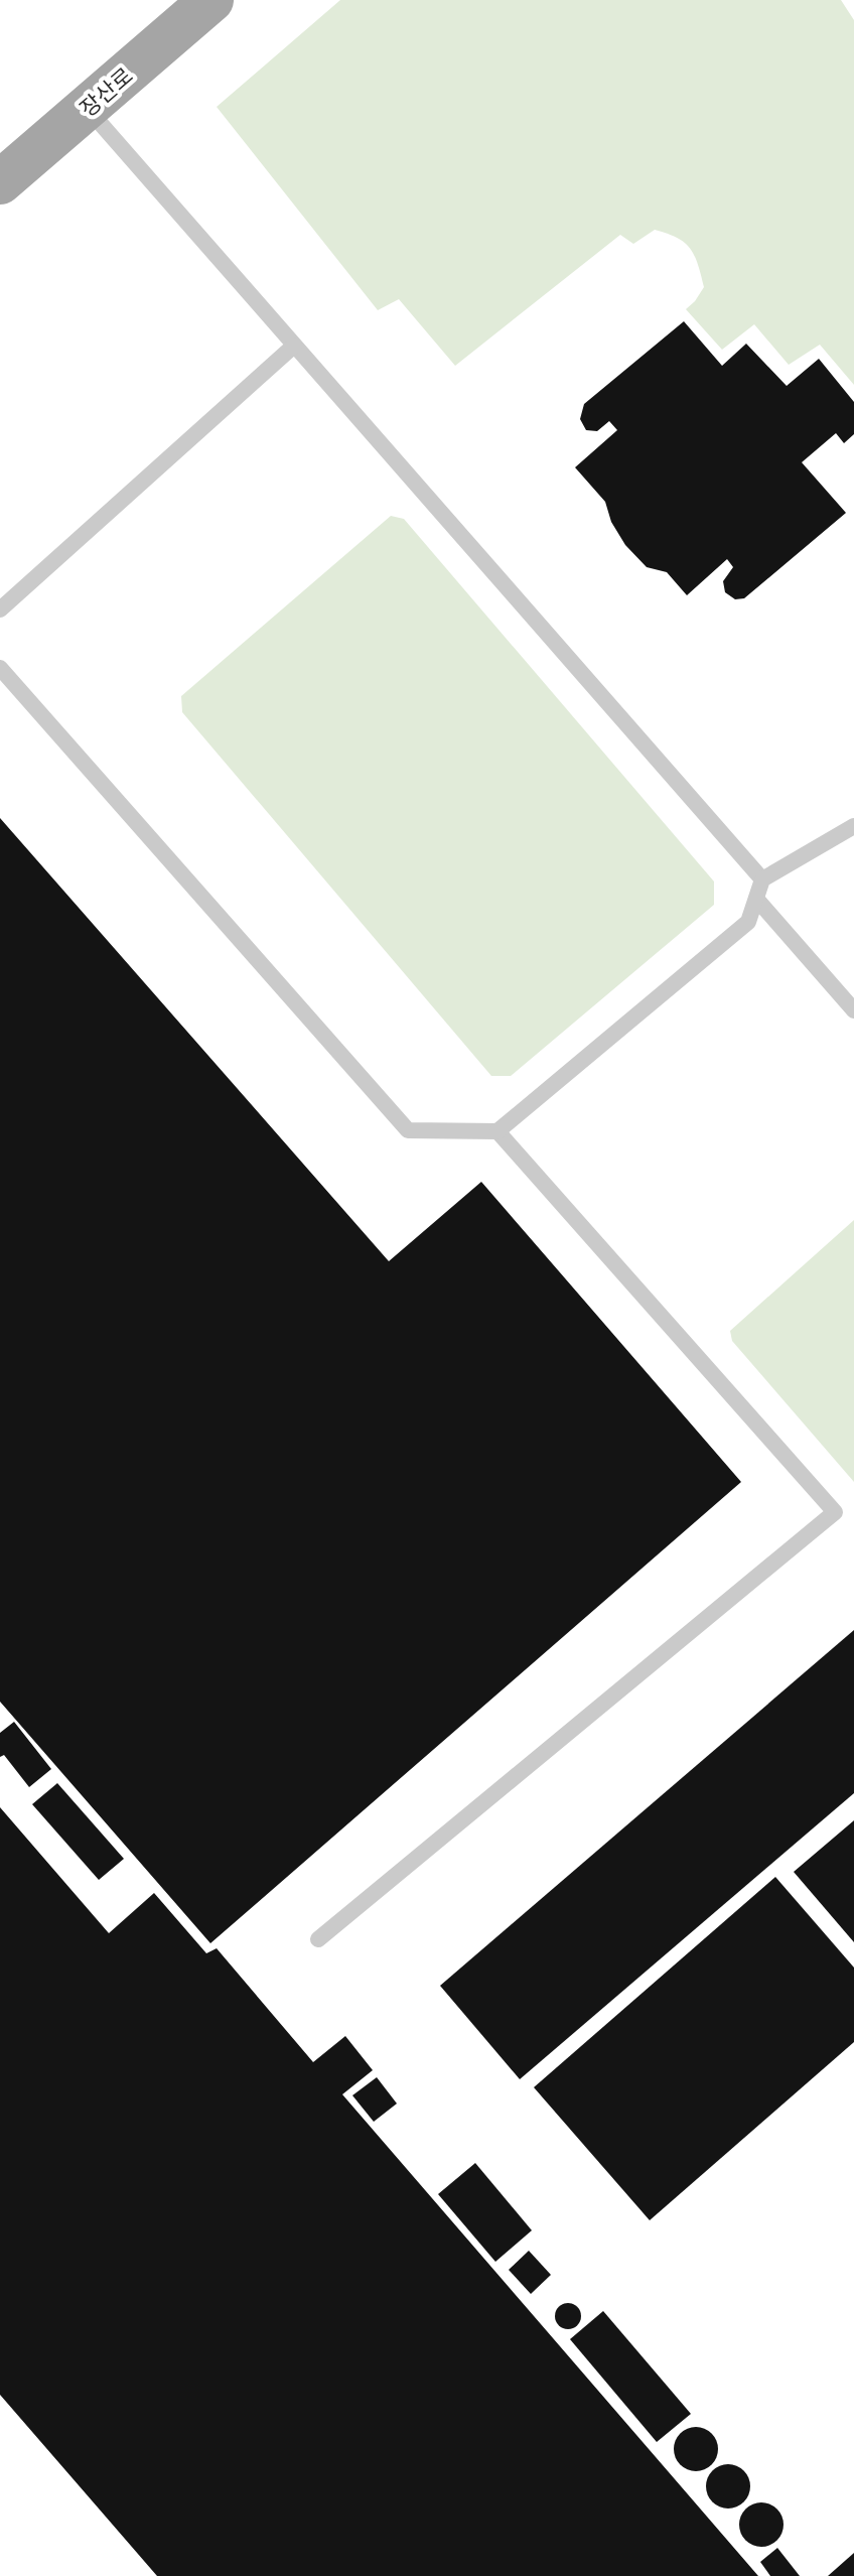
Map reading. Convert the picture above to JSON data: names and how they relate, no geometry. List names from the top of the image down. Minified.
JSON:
{"streets":{"main road":["장산로"]}}
